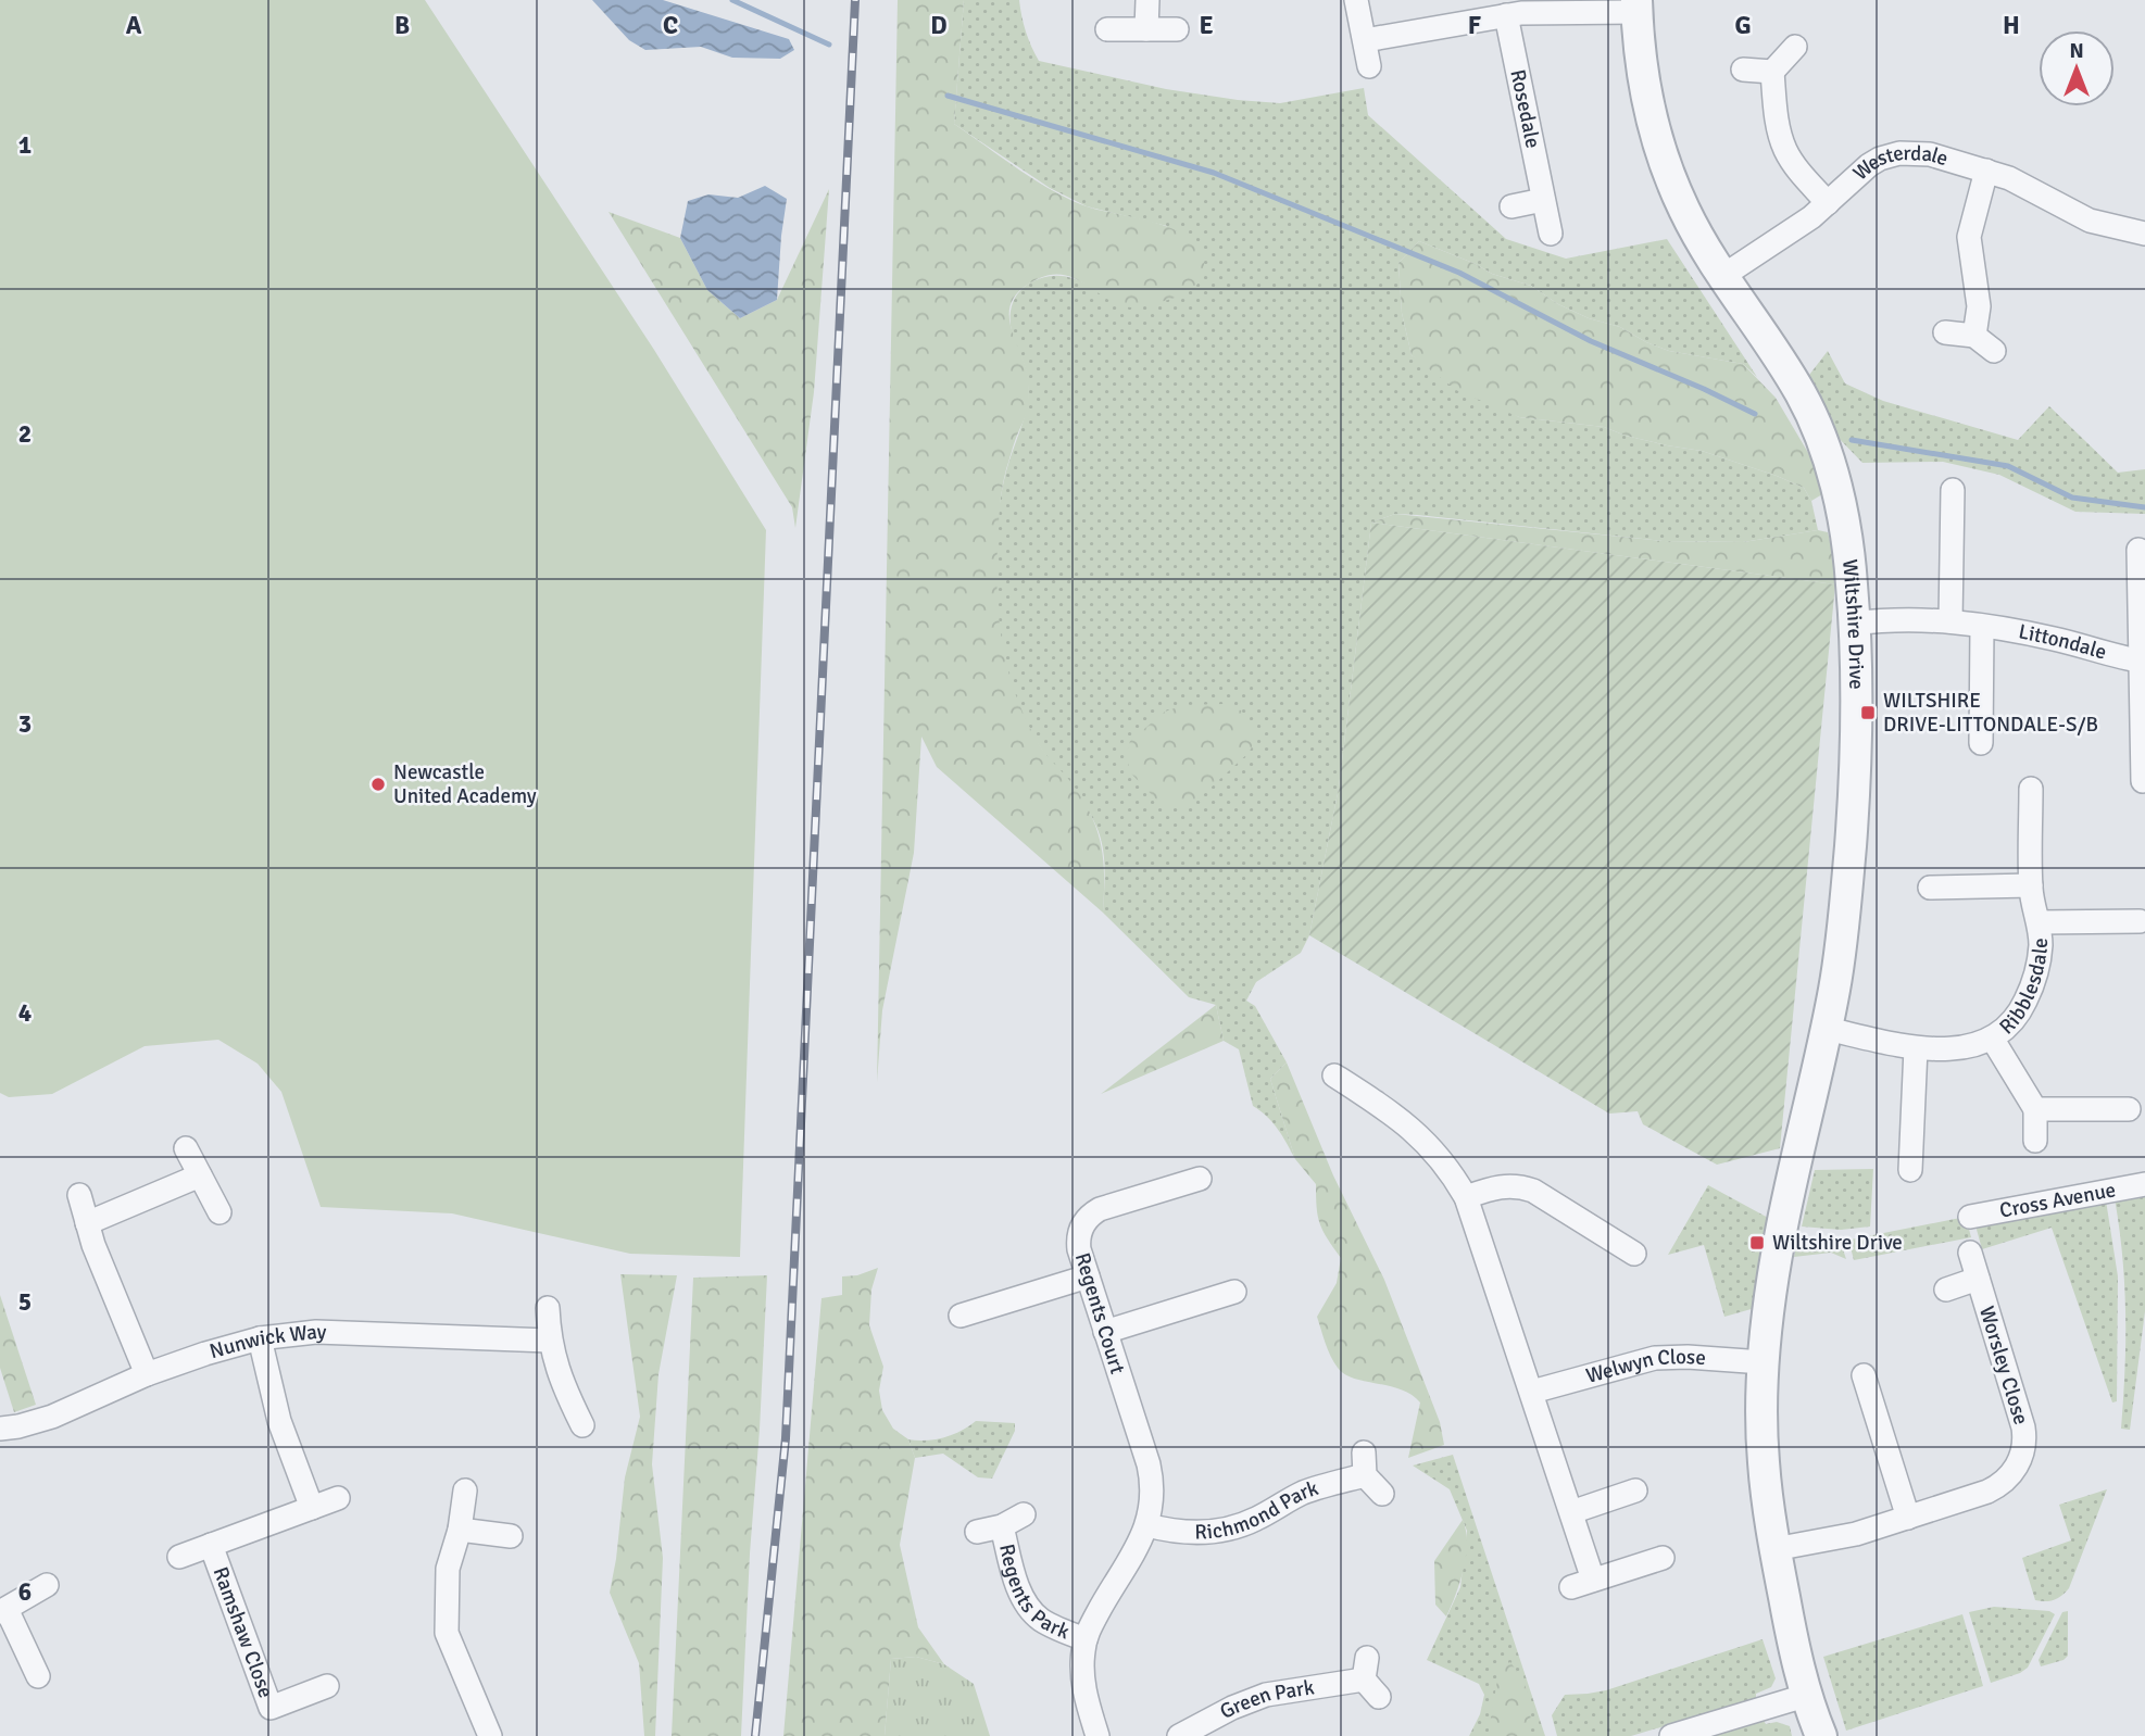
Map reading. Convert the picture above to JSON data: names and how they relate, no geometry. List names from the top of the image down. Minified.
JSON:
{"streets":{"street":["Rosedale","Westerdale","Wiltshire Drive","Littondale","Ribblesdale","Cross Avenue","Regents Court","Nunwick Way","Worsley Close","Welwyn Close","Richmond Park","Regents Park","Ramshaw Close","Green Park"]},"crossings":[["Westerdale","Wiltshire Drive"],["Wiltshire Drive","Littondale"],["Wiltshire Drive","Ribblesdale"],["Wiltshire Drive","Worsley Close"],["Wiltshire Drive","Welwyn Close"],["Regents Court","Richmond Park"],["Regents Court","Regents Park"],["Richmond Park","Regents Park"]],"places":{"transit":["WILTSHIRE DRIVE-LITTONDALE-S/B","Wiltshire Drive"],"other":["Newcastle United Academy"]},"north":"top","grid":{"columns":["A","B","C","D","E","F","G","H"],"rows":["1","2","3","4","5","6"]}}
